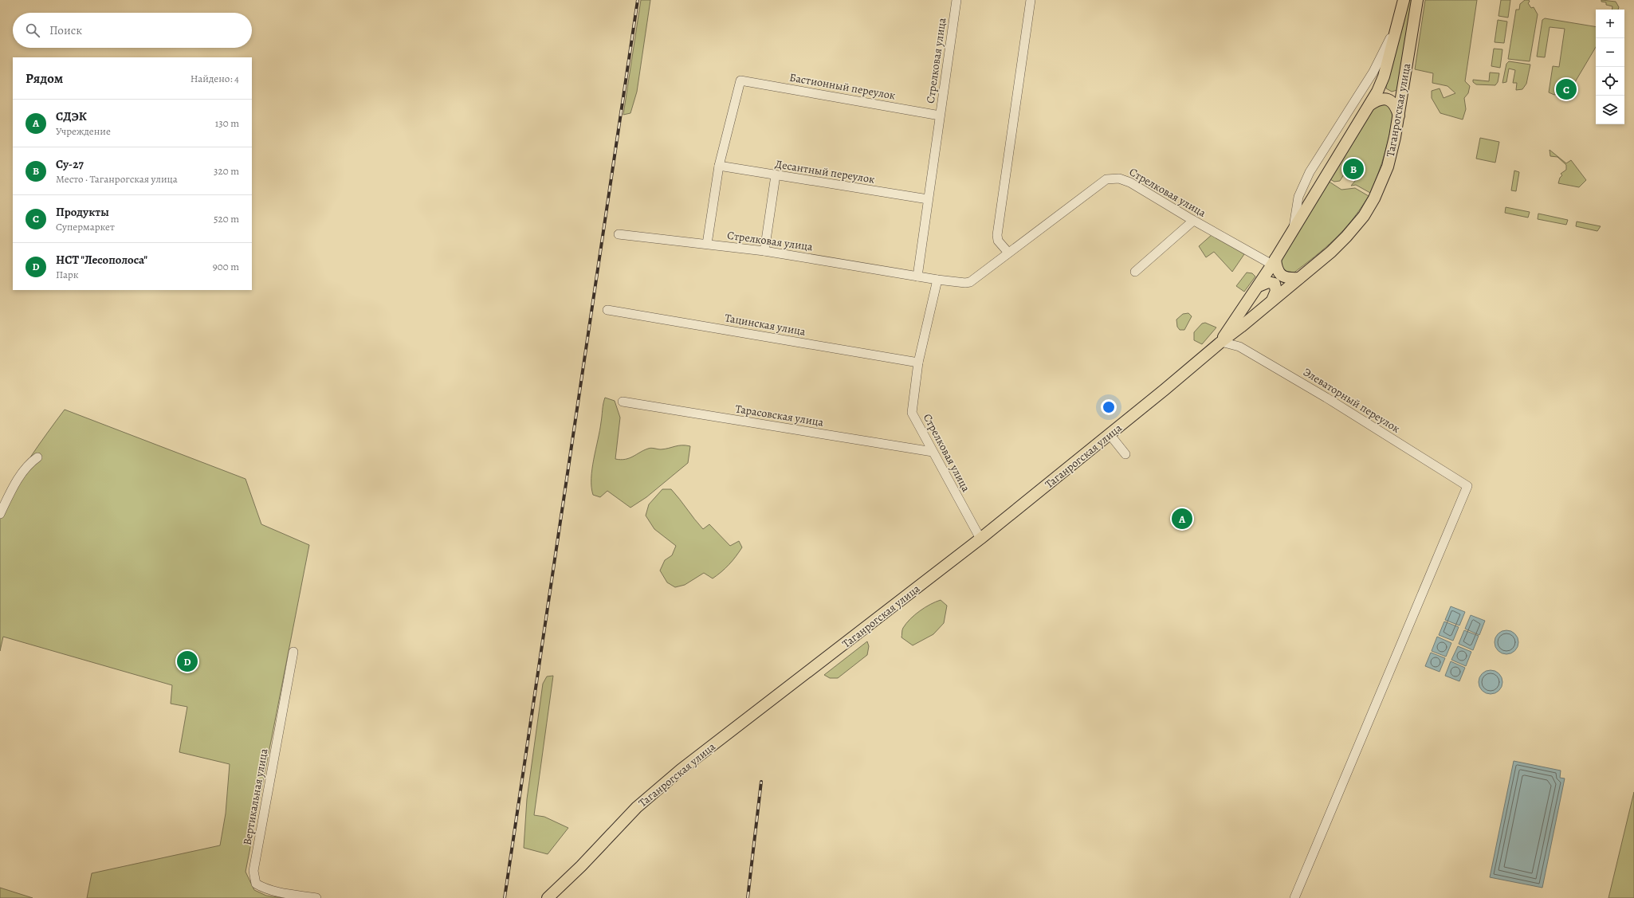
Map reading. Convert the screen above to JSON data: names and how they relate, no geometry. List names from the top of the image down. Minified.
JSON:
{"streets":{"main road":["Таганрогская улица"],"street":["Стрелковая улица","Бастионный переулок","Десантный переулок","Тацинская улица","Элеваторный переулок","Тарасовская улица","Вертикальная улица"]},"crossings":[["Стрелковая улица","Бастионный переулок"],["Стрелковая улица","Таганрогская улица"],["Стрелковая улица","Десантный переулок"],["Стрелковая улица","Тацинская улица"],["Стрелковая улица","Тарасовская улица"],["Бастионный переулок","Десантный переулок"],["Таганрогская улица","Элеваторный переулок"]],"page":{"map_buttons":["+","−"],"search":"Поиск","heading":["Рядом","Найдено: 4"],"pins":["C","B","A","D"],"list":[{"mark":"A","name":"СДЭК","note":"Учреждение","value":"130 m"},{"mark":"B","name":"Су-27","note":"Место · Таганрогская улица","value":"320 m"},{"mark":"C","name":"Продукты","note":"Супермаркет","value":"520 m"},{"mark":"D","name":"НСТ \"Лесополоса\"","note":"Парк","value":"900 m"}]}}
